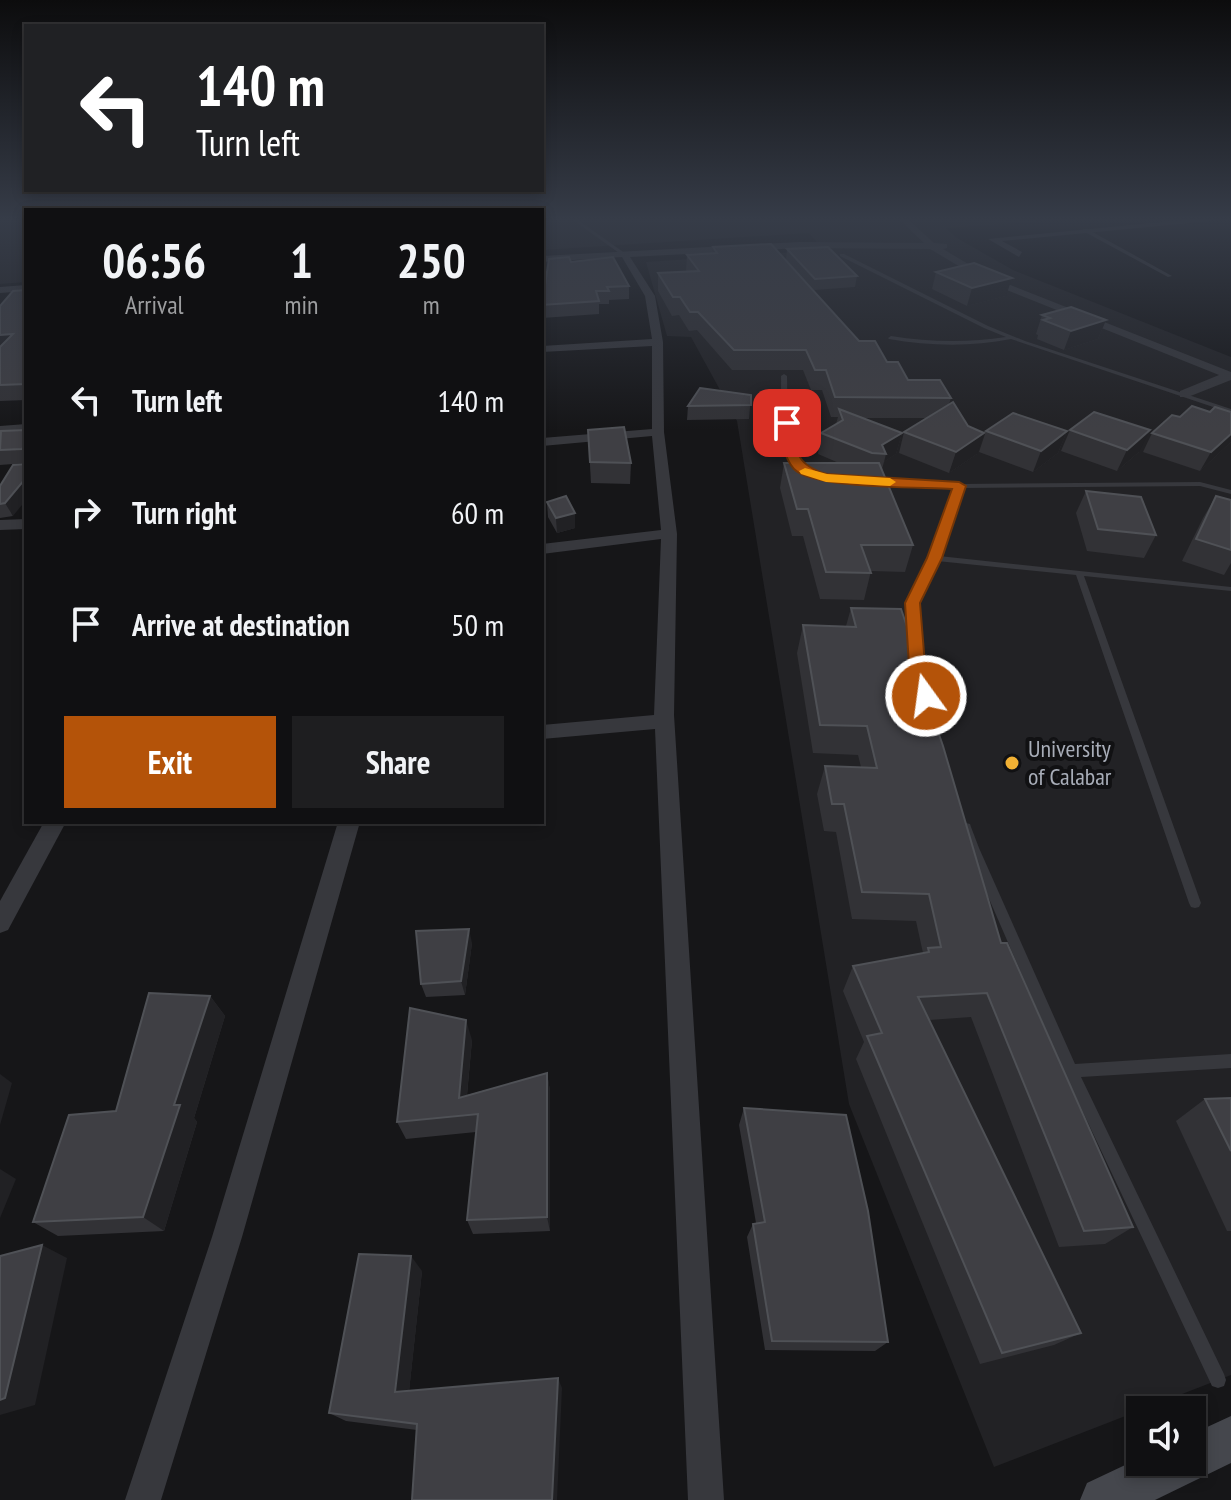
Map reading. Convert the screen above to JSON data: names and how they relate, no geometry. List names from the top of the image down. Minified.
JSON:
{"places":["University of Calabar"],"page":{"turn":["140 m","Turn left"],"eta":["06:56","Arrival","1","min","250","m"],"list":[{"name":"Turn left","value":"140 m"},{"name":"Turn right","value":"60 m"},{"name":"Arrive at destination","value":"50 m"}],"buttons":["Exit","Share"]}}
